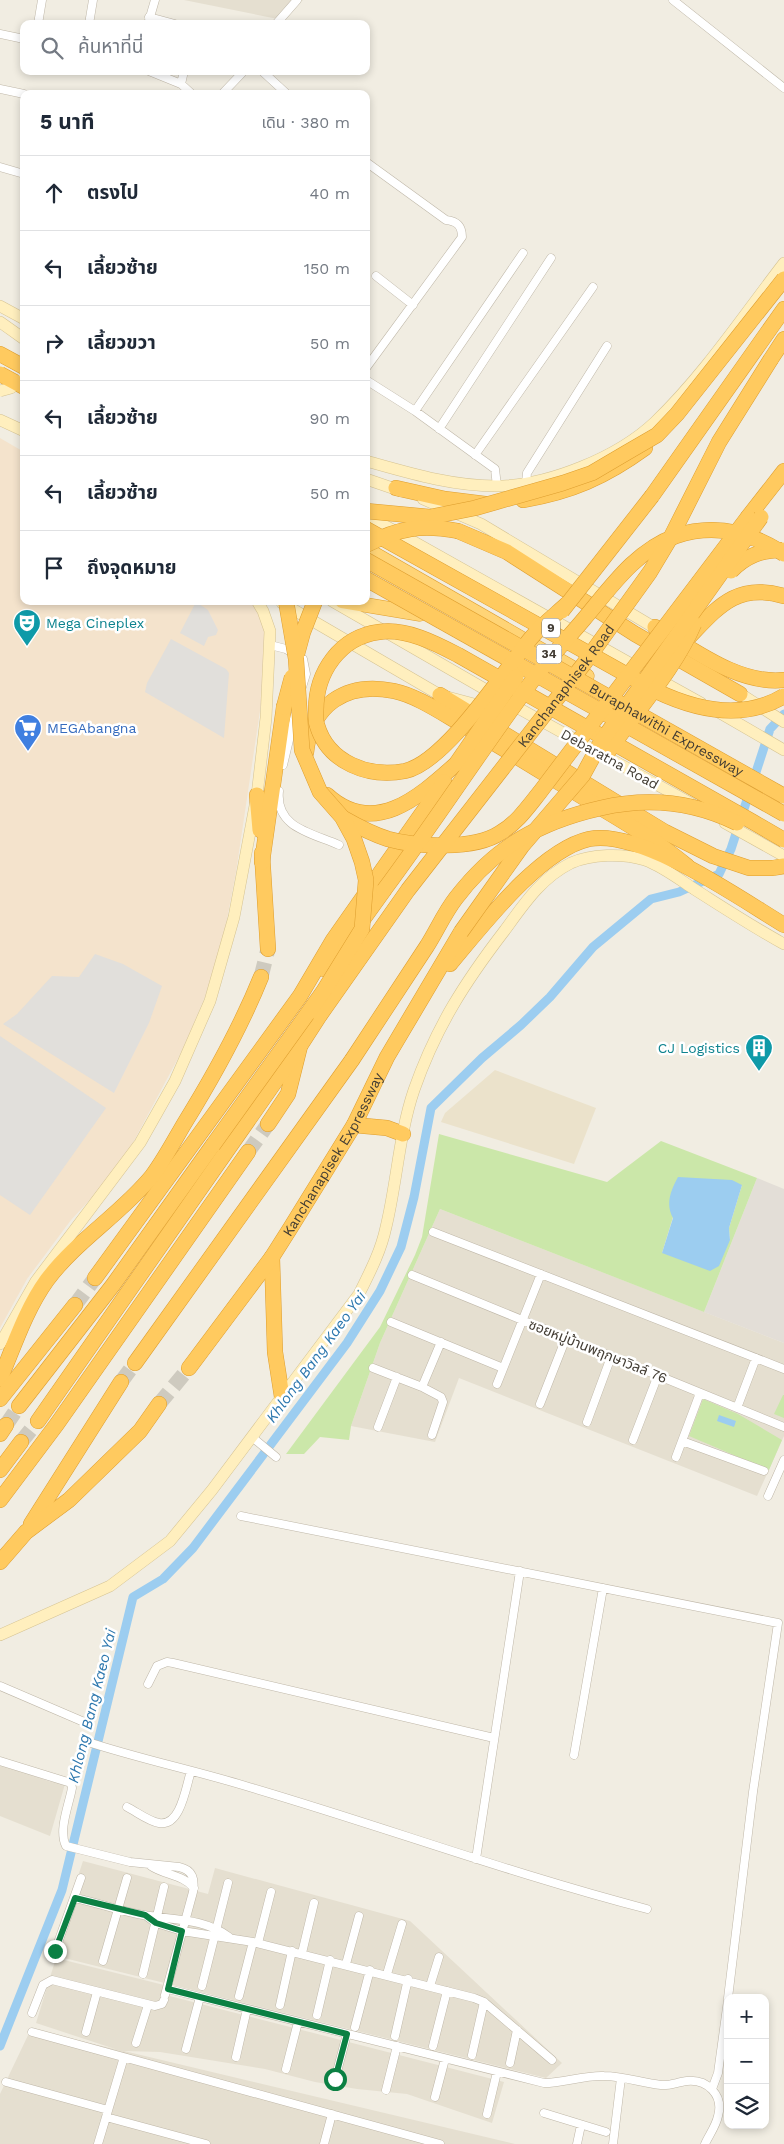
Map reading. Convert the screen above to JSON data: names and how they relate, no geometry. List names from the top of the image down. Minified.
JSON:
{"streets":{"highway":["9","34","Kanchanaphisek Road","Buraphawithi Expressway","Kanchanapisek Expressway"],"main road":["Debaratna Road"],"street":["ซอยหมู่บ้านพฤกษาวิลล์ 76"]},"crossings":[["34","Buraphawithi Expressway"]],"water":["Khlong Bang Kaeo Yai"],"places":{"theatre":["Mega Cineplex"],"supermarket":["MEGAbangna"],"building":["CJ Logistics"]},"page":{"search":"ค้นหาที่นี่","heading":["5 นาที","เดิน · 380 m"],"list":[["ตรงไป","40 m"],["เลี้ยวซ้าย","150 m"],["เลี้ยวขวา","50 m"],["เลี้ยวซ้าย","90 m"],["เลี้ยวซ้าย","50 m"],"ถึงจุดหมาย"],"map_buttons":["+","−"]}}
